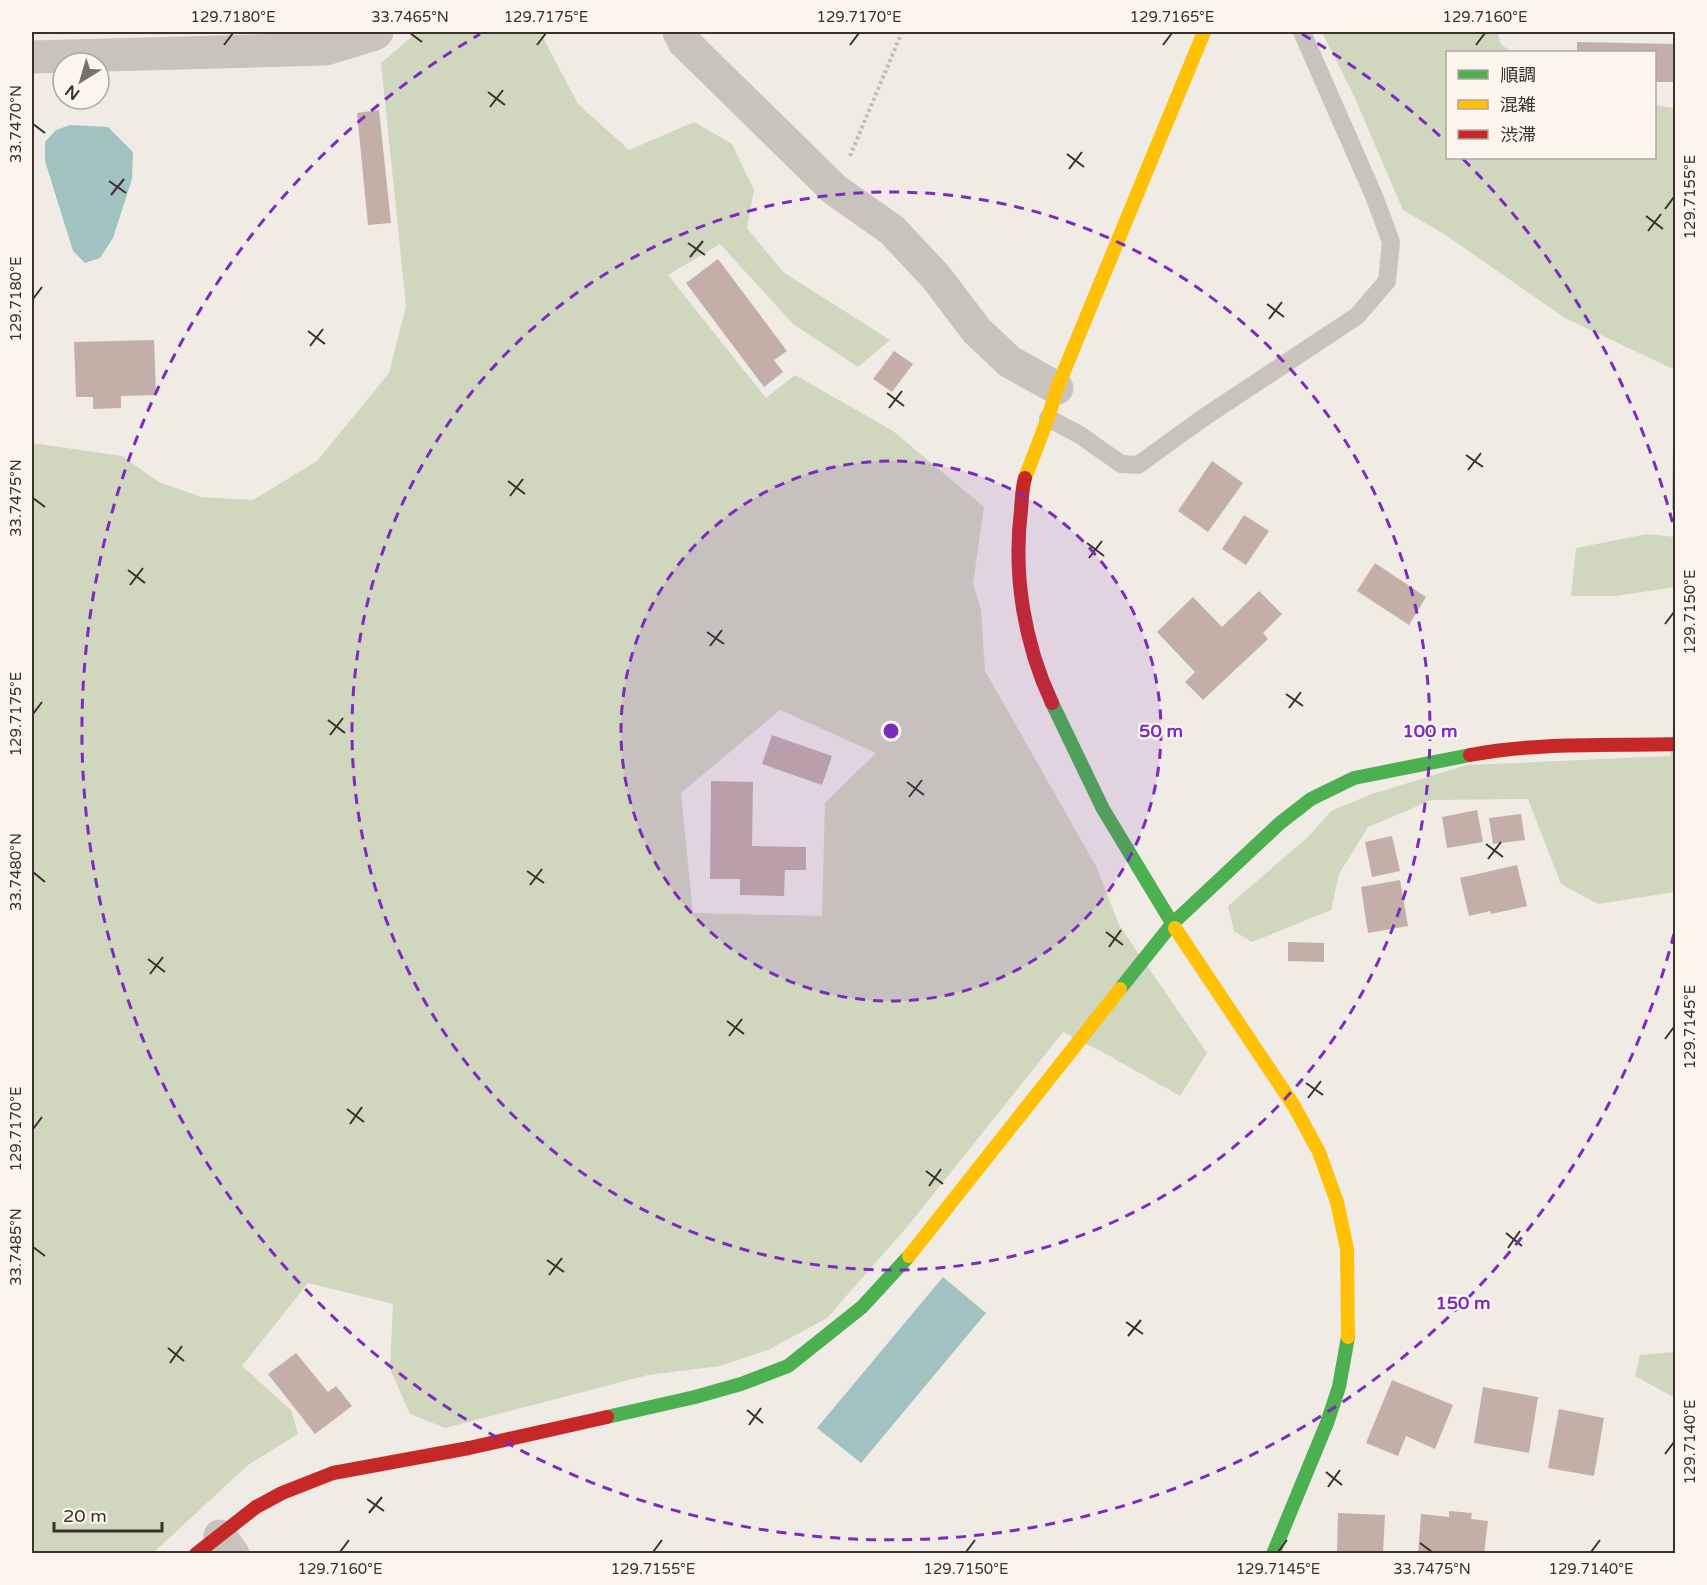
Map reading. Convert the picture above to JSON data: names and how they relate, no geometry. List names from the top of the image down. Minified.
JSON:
{"legend":["順調","混雑","渋滞"],"scale_bar":"20 m","north":"bottom left","coordinates":["129.7180°E","33.7465°N","129.7175°E","129.7170°E","129.7165°E","129.7160°E","33.7470°N","129.7155°E","33.7475°N","129.7150°E","33.7480°N","129.7145°E","33.7485°N","129.7140°E"],"rings":["50 m","100 m","150 m"]}
